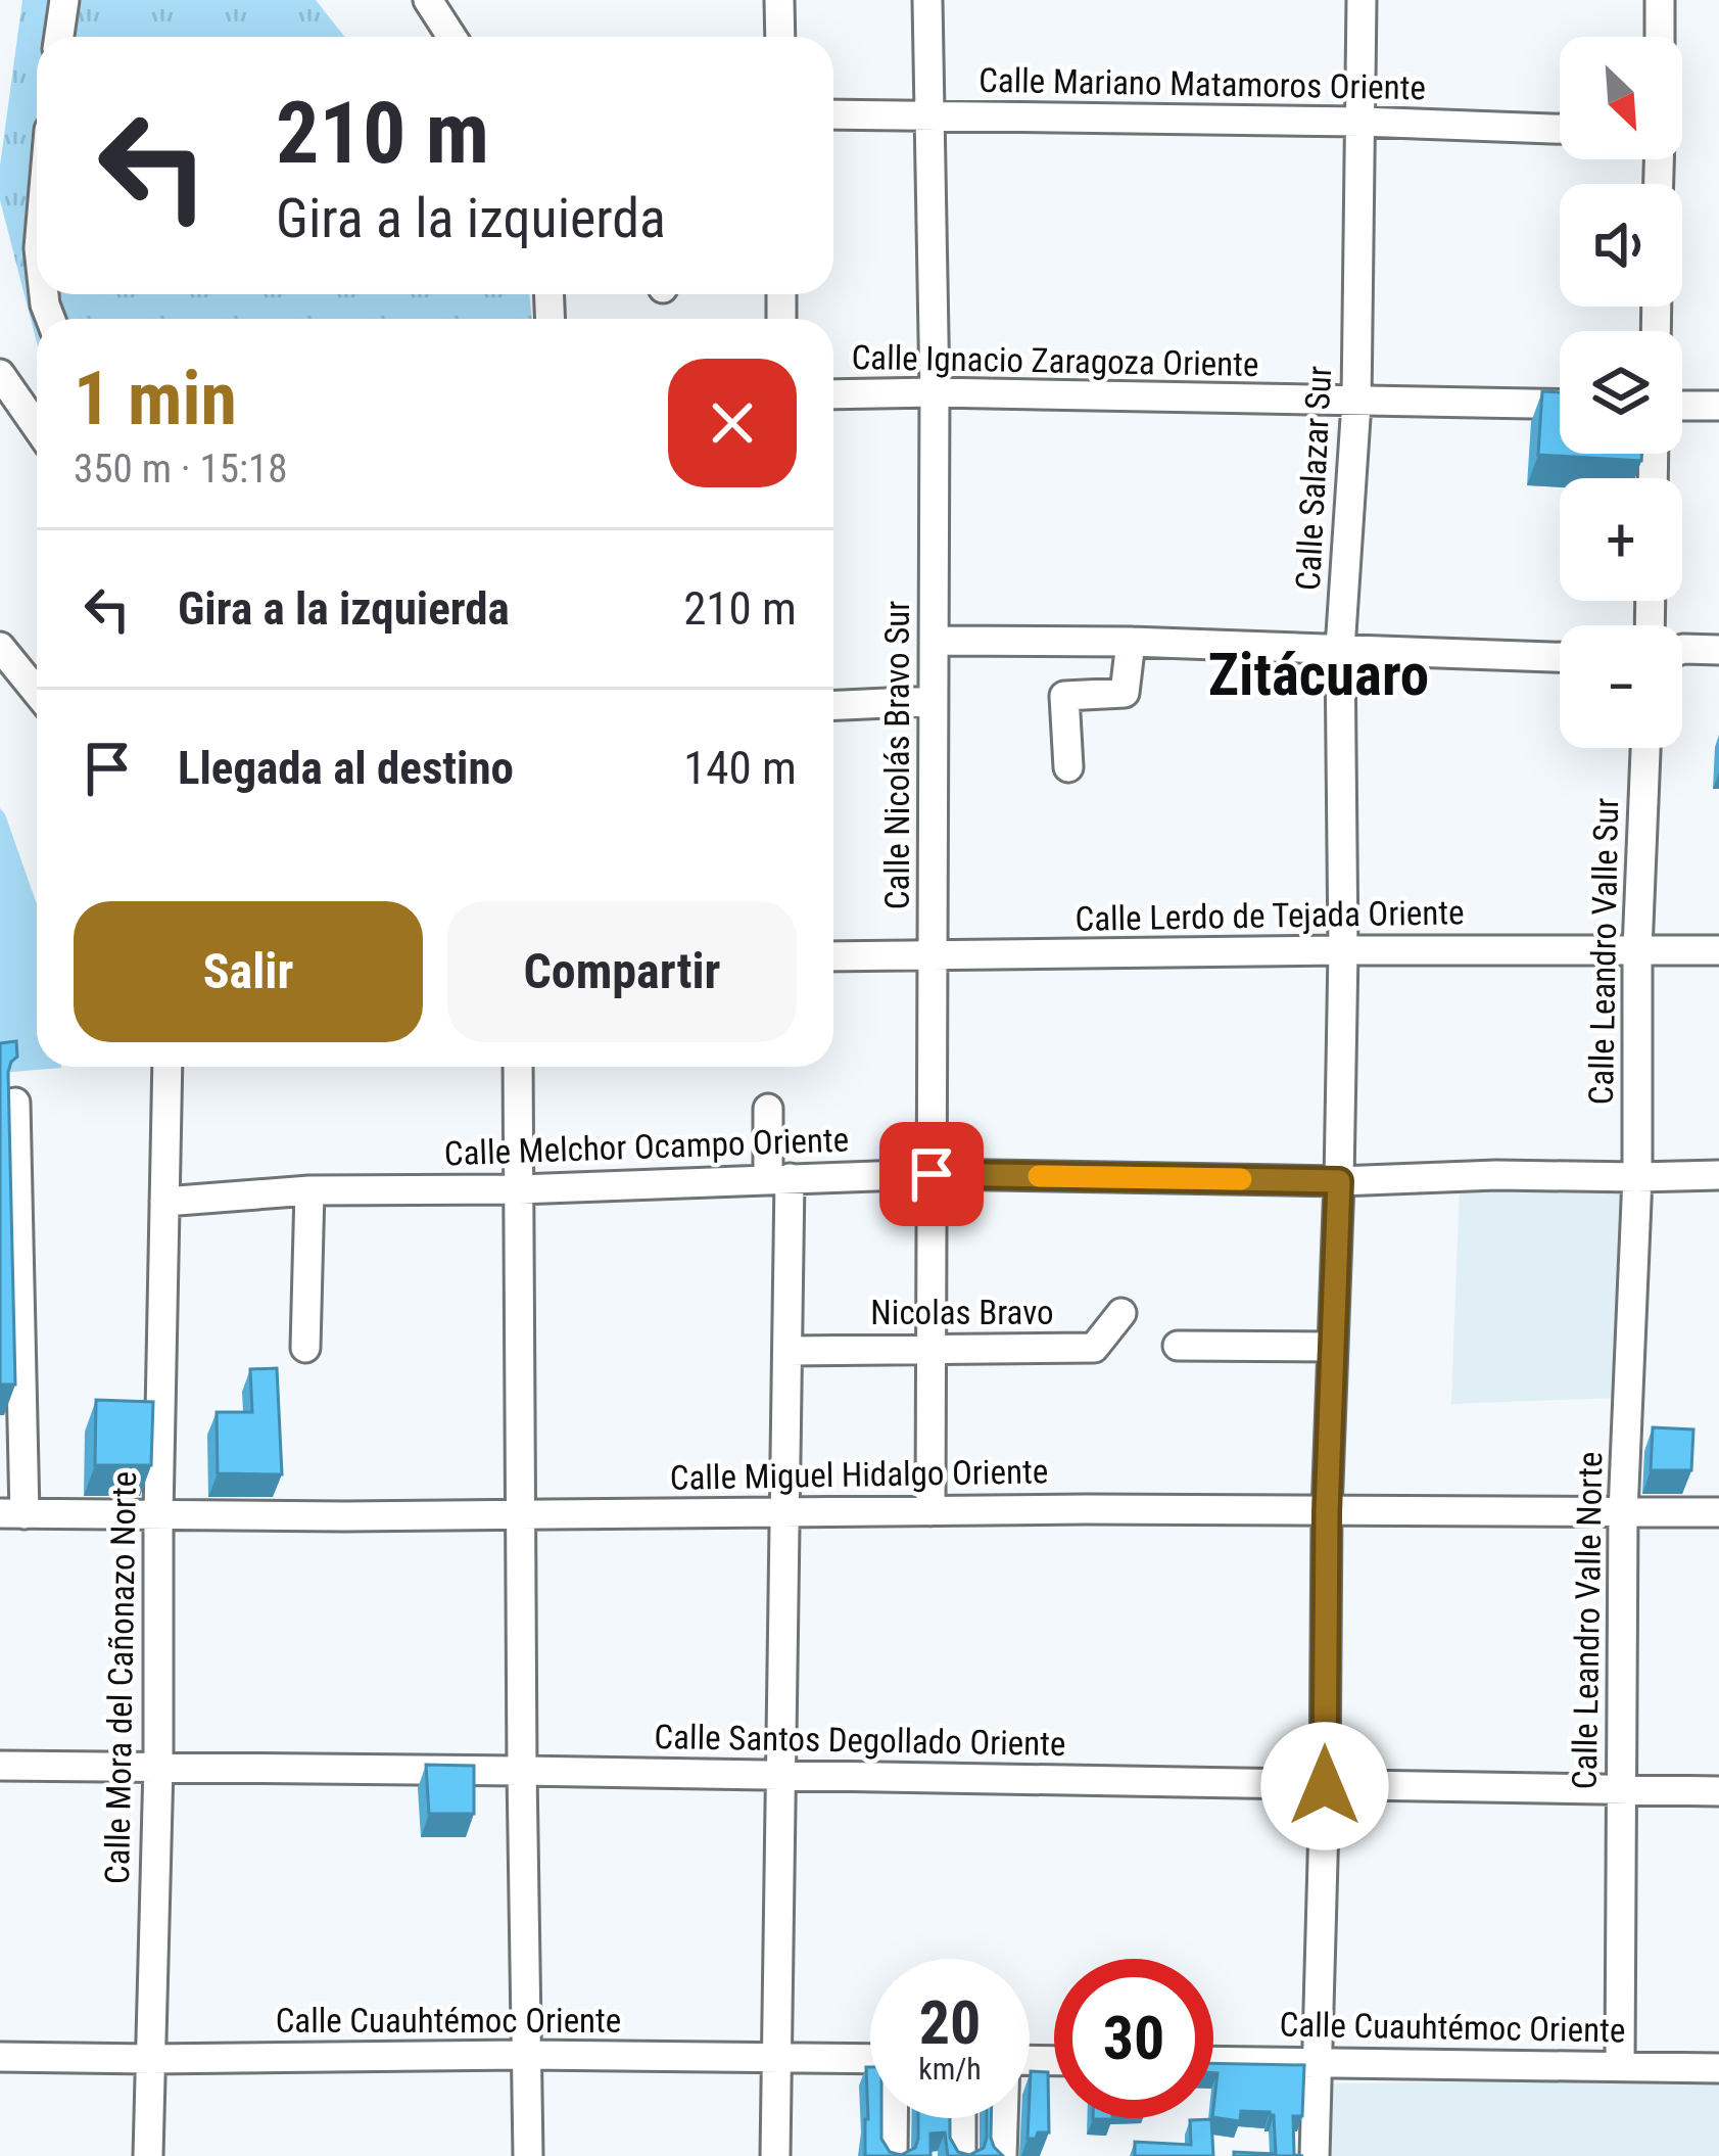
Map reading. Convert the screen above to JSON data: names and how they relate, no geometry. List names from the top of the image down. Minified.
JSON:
{"streets":{"street":["Calle Mariano Matamoros Oriente","Calle Ignacio Zaragoza Oriente","Calle Salazar Sur","Calle Nicolás Bravo Sur","Calle Lerdo de Tejada Oriente","Calle Leandro Valle Sur","Calle Melchor Ocampo Oriente","Nicolas Bravo","Calle Miguel Hidalgo Oriente","Calle Leandro Valle Norte","Calle Mora del Cañonazo Norte","Calle Santos Degollado Oriente","Calle Cuauhtémoc Oriente"]},"crossings":[["Calle Mariano Matamoros Oriente","Calle Salazar Sur"],["Calle Mariano Matamoros Oriente","Calle Nicolás Bravo Sur"],["Calle Ignacio Zaragoza Oriente","Calle Salazar Sur"],["Calle Ignacio Zaragoza Oriente","Calle Nicolás Bravo Sur"],["Calle Salazar Sur","Calle Lerdo de Tejada Oriente"],["Calle Salazar Sur","Calle Melchor Ocampo Oriente"],["Calle Salazar Sur","Calle Miguel Hidalgo Oriente"],["Calle Salazar Sur","Calle Santos Degollado Oriente"],["Calle Salazar Sur","Calle Cuauhtémoc Oriente"],["Calle Nicolás Bravo Sur","Calle Lerdo de Tejada Oriente"],["Calle Nicolás Bravo Sur","Calle Melchor Ocampo Oriente"],["Calle Nicolás Bravo Sur","Nicolas Bravo"],["Calle Nicolás Bravo Sur","Calle Miguel Hidalgo Oriente"],["Calle Lerdo de Tejada Oriente","Calle Leandro Valle Sur"],["Calle Leandro Valle Sur","Calle Melchor Ocampo Oriente"],["Calle Leandro Valle Sur","Calle Leandro Valle Norte"],["Calle Melchor Ocampo Oriente","Calle Leandro Valle Norte"],["Calle Melchor Ocampo Oriente","Calle Mora del Cañonazo Norte"],["Calle Miguel Hidalgo Oriente","Calle Leandro Valle Norte"],["Calle Miguel Hidalgo Oriente","Calle Mora del Cañonazo Norte"],["Calle Leandro Valle Norte","Calle Santos Degollado Oriente"],["Calle Leandro Valle Norte","Calle Cuauhtémoc Oriente"],["Calle Mora del Cañonazo Norte","Calle Santos Degollado Oriente"],["Calle Mora del Cañonazo Norte","Calle Cuauhtémoc Oriente"]],"districts":["Zitácuaro"],"north":"bottom right","page":{"map_buttons":["+","−"],"turn":["210 m","Gira a la izquierda"],"heading":["1 min","350 m · 15:18"],"list":[{"name":"Gira a la izquierda","value":"210 m"},{"name":"Llegada al destino","value":"140 m"}],"buttons":["Salir","Compartir"],"speed":"20 km/h","limit":"30"}}
